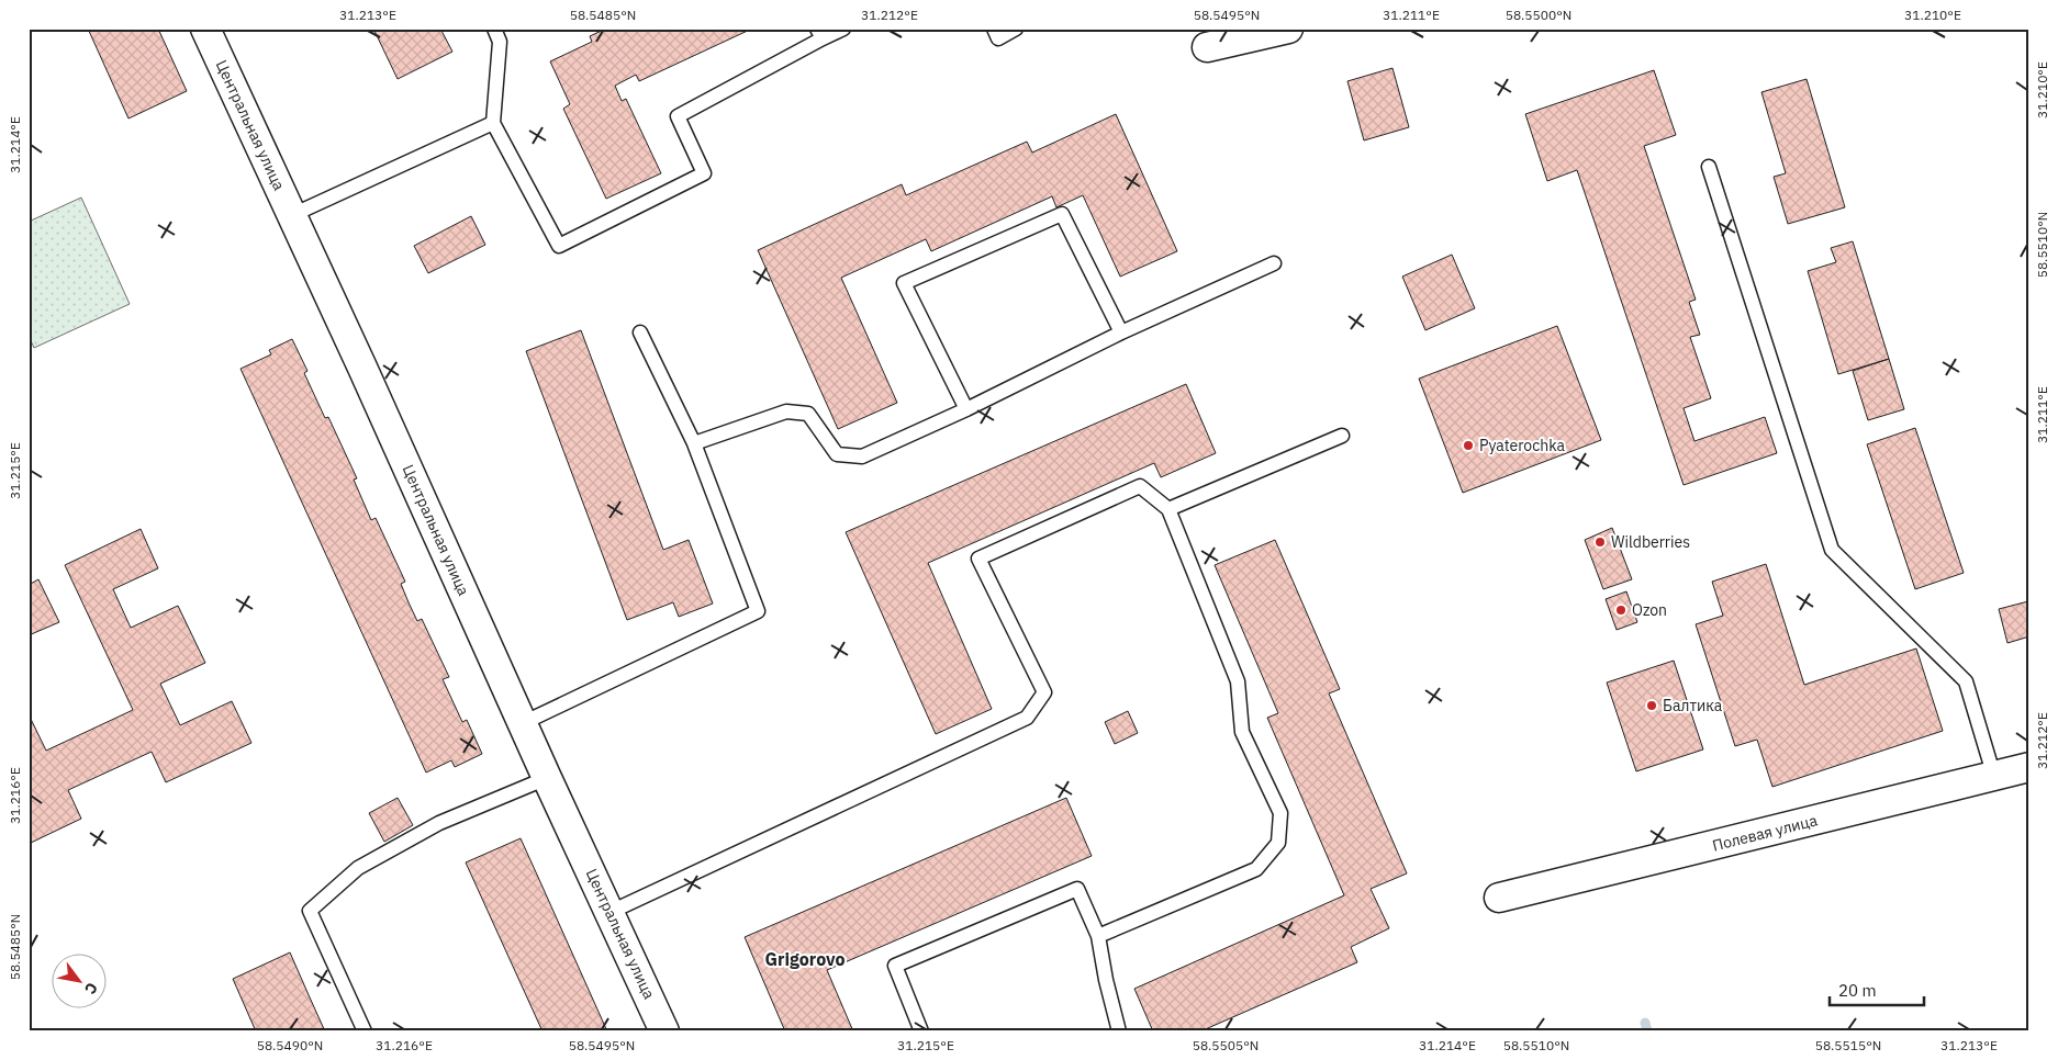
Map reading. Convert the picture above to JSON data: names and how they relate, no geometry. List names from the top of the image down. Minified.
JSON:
{"streets":{"street":["Центральная улица","Полевая улица"]},"districts":["Grigorovo"],"places":["Pyaterochka","Wildberries","Ozon","Балтика"],"scale_bar":"20 m","north":"bottom right","coordinates":["31.213°E","58.5485°N","31.212°E","58.5495°N","31.211°E","58.5500°N","31.210°E","31.214°E","58.5510°N","31.215°E","31.216°E","58.5490°N","58.5505°N","58.5515°N"]}
